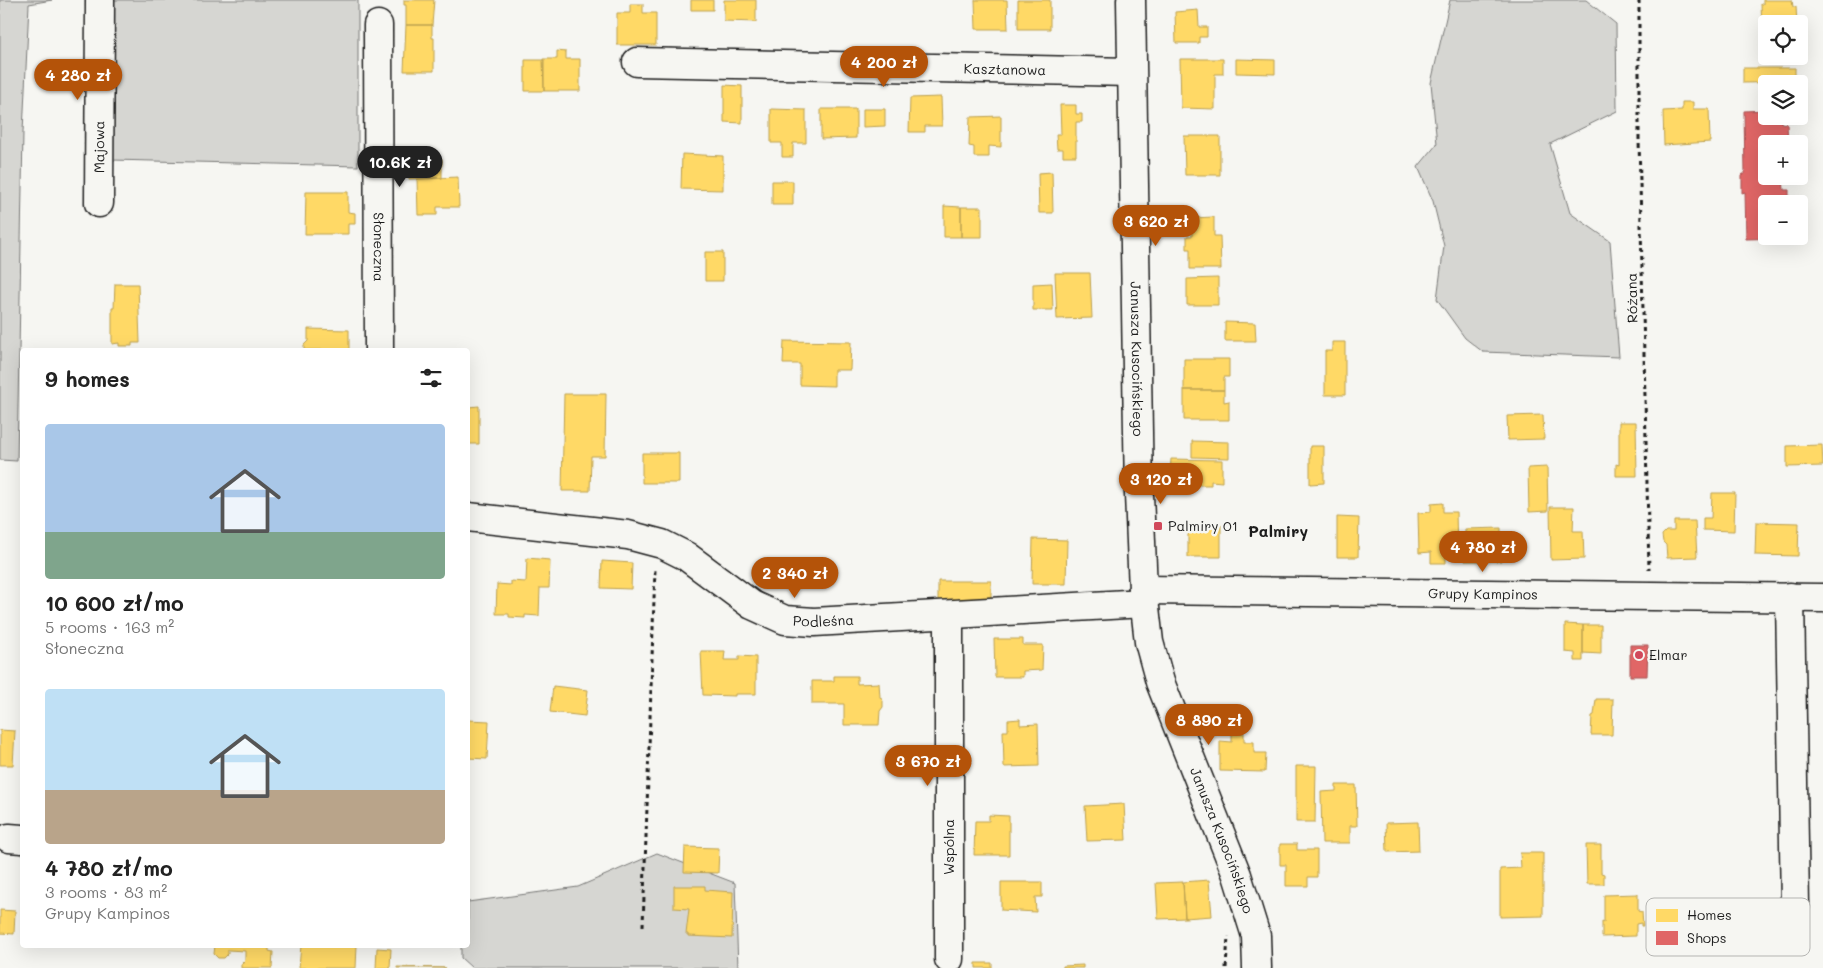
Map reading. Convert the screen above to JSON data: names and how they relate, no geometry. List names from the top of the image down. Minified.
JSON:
{"streets":{"street":["Kasztanowa","Majowa","Słoneczna","Janusza Kusocińskiego","Grupy Kampinos","Podleśna","Wspólna"],"path":["Różana"]},"crossings":[["Kasztanowa","Janusza Kusocińskiego"],["Różana","Grupy Kampinos"],["Janusza Kusocińskiego","Grupy Kampinos"],["Janusza Kusocińskiego","Podleśna"],["Grupy Kampinos","Podleśna"],["Podleśna","Wspólna"]],"districts":["Palmiry"],"places":{"transit":["Palmiry 01"],"other":["Elmar"]},"legend":["Homes","Shops"],"page":{"map_buttons":["+","−"],"price":["4 200 zł","4 280 zł","10.6K zł","3 620 zł","3 120 zł","4 780 zł","2 340 zł","8 890 zł","3 670 zł"],"heading":"9 homes","list":[{"name":"10 600 zł/mo","note":"5 rooms · 163 m² · Słoneczna"},{"name":"4 780 zł/mo","note":"3 rooms · 83 m² · Grupy Kampinos"}]}}
